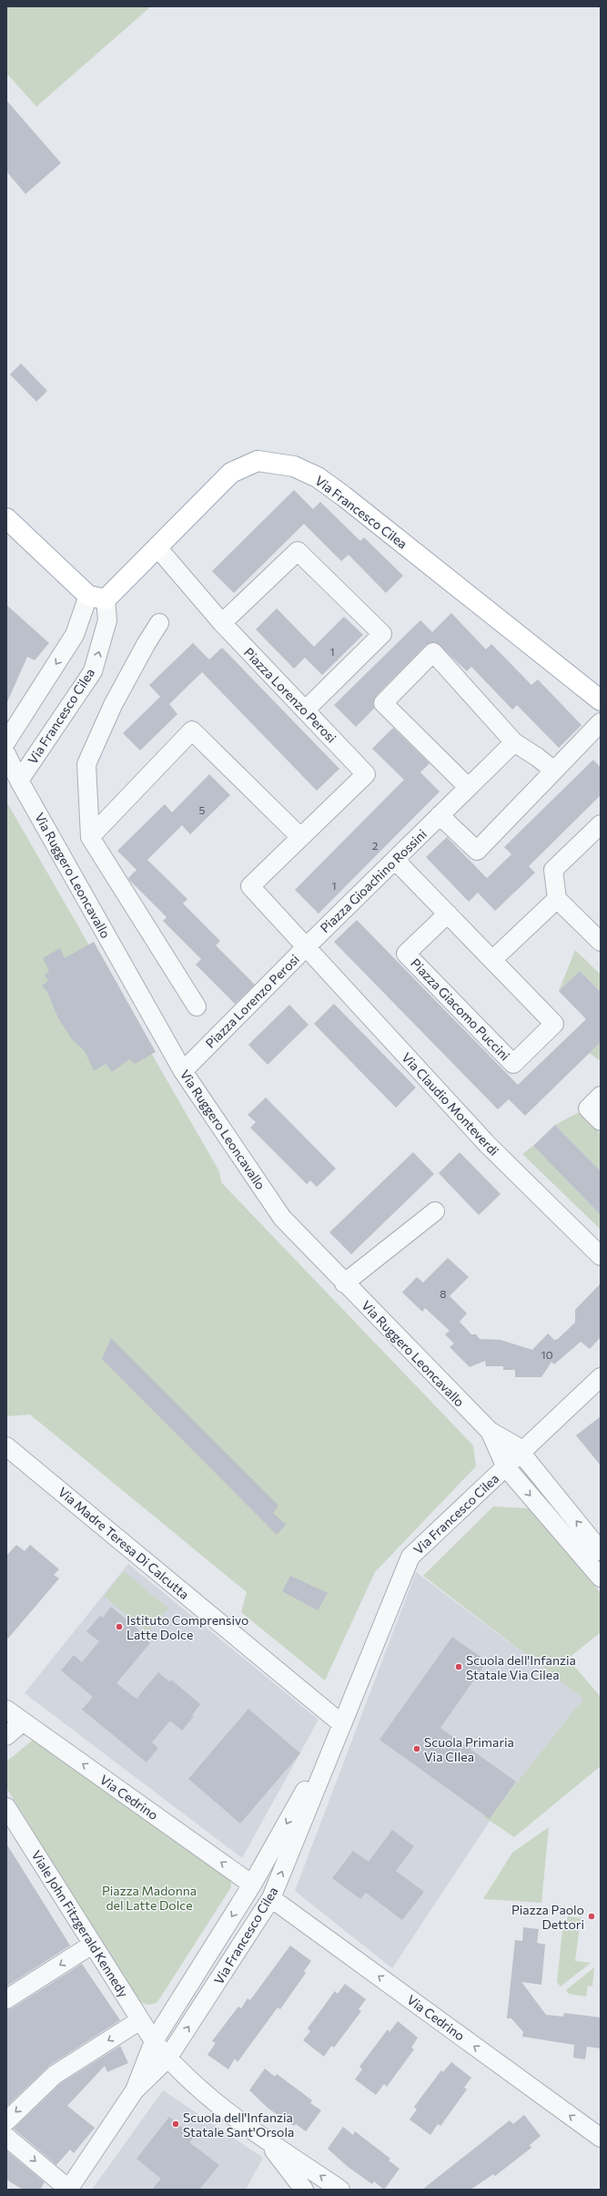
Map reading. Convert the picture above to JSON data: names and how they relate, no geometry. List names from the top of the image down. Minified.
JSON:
{"streets":{"main road":["Via Francesco Cilea"],"street":["Piazza Lorenzo Perosi","Via Ruggero Leoncavallo","Piazza Gioachino Rossini","Piazza Giacomo Puccini","Via Claudio Monteverdi","Via Madre Teresa Di Calcutta","Via Cedrino","Viale John Fitzgerald Kennedy"]},"crossings":[["Via Francesco Cilea","Piazza Lorenzo Perosi"],["Via Francesco Cilea","Via Ruggero Leoncavallo"],["Via Francesco Cilea","Via Madre Teresa Di Calcutta"],["Via Francesco Cilea","Via Cedrino"],["Via Francesco Cilea","Viale John Fitzgerald Kennedy"],["Piazza Lorenzo Perosi","Via Ruggero Leoncavallo"],["Piazza Lorenzo Perosi","Piazza Gioachino Rossini"],["Piazza Lorenzo Perosi","Via Claudio Monteverdi"],["Piazza Gioachino Rossini","Piazza Giacomo Puccini"],["Piazza Gioachino Rossini","Via Claudio Monteverdi"]],"one_way":["Via Cedrino"],"parks":["Piazza Madonna del Latte Dolce"],"places":["Istituto Comprensivo Latte Dolce","Scuola dell'Infanzia Statale Via Cilea","Scuola Primaria Via CIlea","Piazza Paolo Dettori","Scuola dell'Infanzia Statale Sant'Orsola"],"house_numbers":["1","5","2","1","8","10"]}
